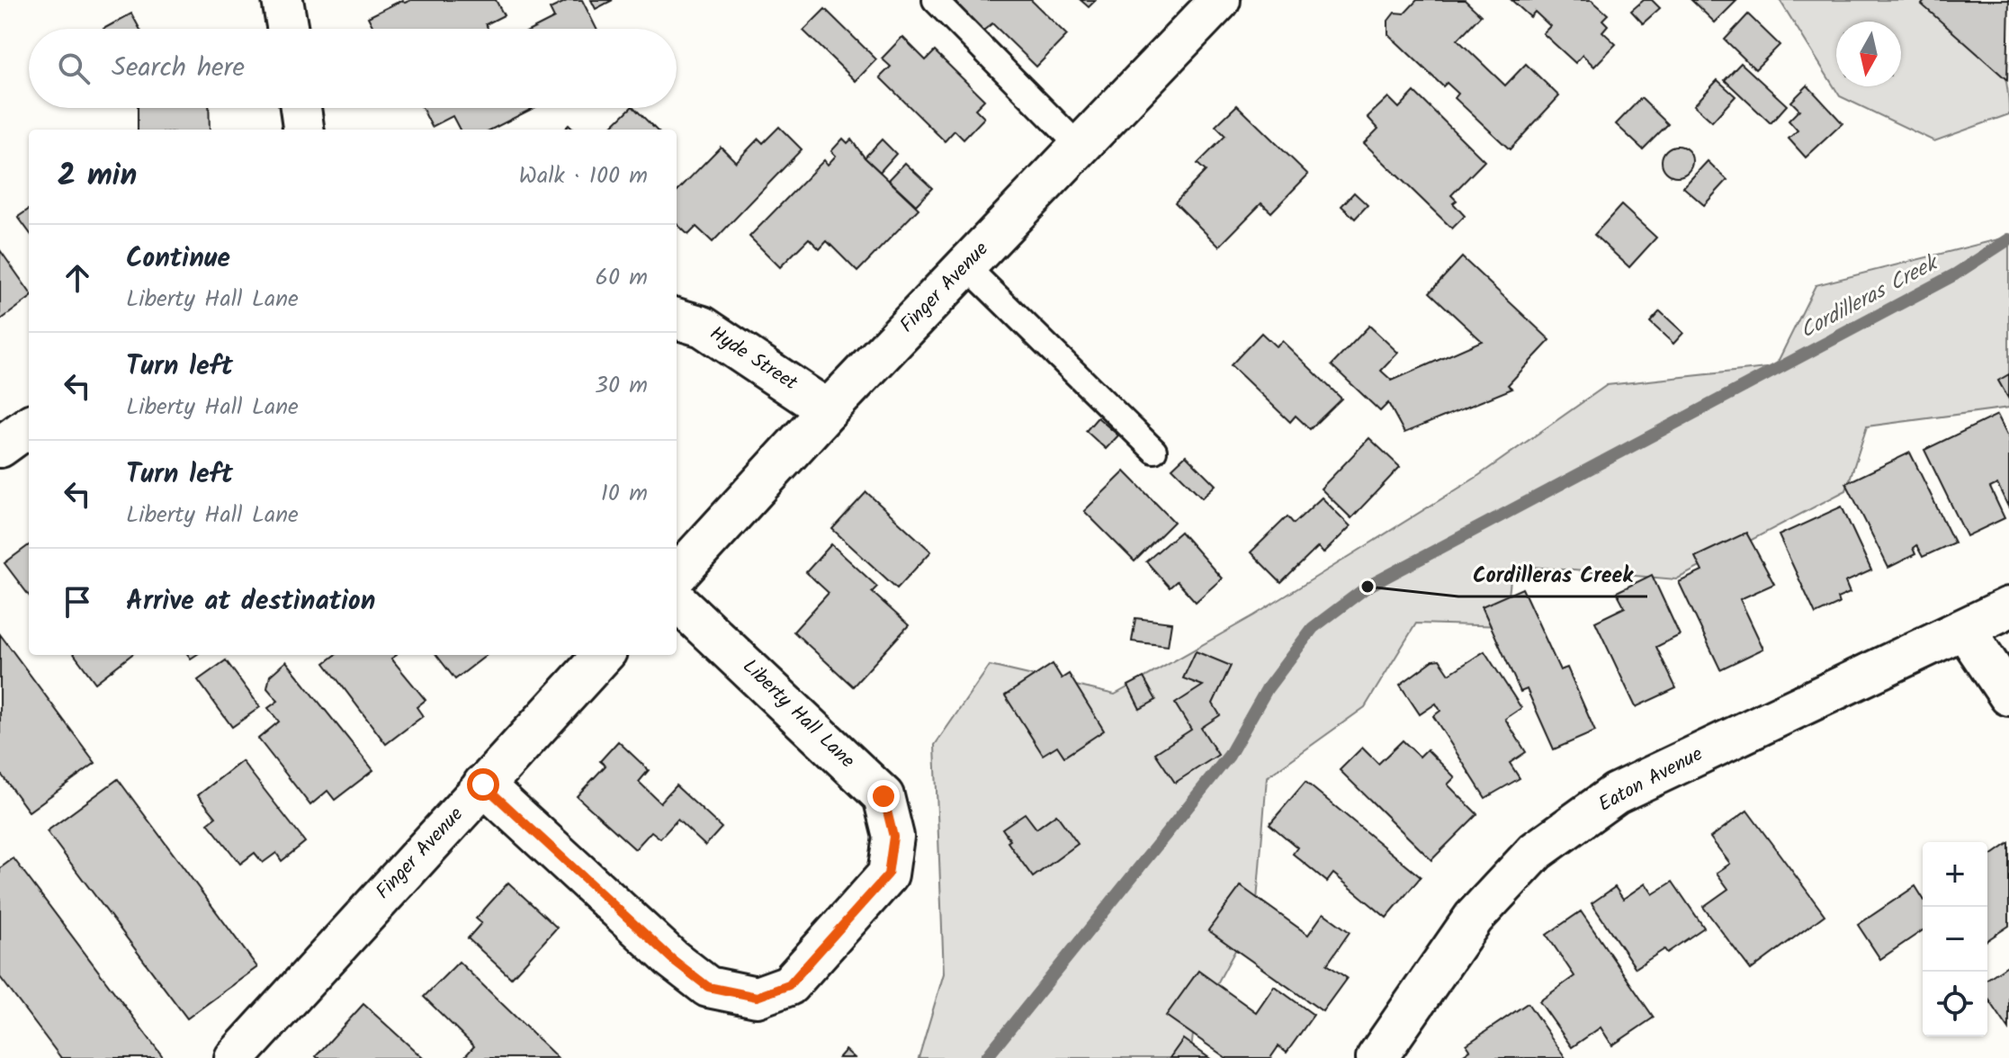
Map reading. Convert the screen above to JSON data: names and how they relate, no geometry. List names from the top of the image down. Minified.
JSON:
{"streets":{"street":["Finger Avenue","Hyde Street","Liberty Hall Lane","Eaton Avenue"]},"crossings":[["Finger Avenue","Hyde Street"],["Finger Avenue","Liberty Hall Lane"]],"water":["Cordilleras Creek"],"places":["Cordilleras Creek"],"north":"bottom","page":{"search":"Search here","heading":["2 min","Walk · 100 m"],"list":[["Continue","Liberty Hall Lane","60 m"],["Turn left","Liberty Hall Lane","30 m"],["Turn left","Liberty Hall Lane","10 m"],"Arrive at destination"],"map_buttons":["+","−"]}}
